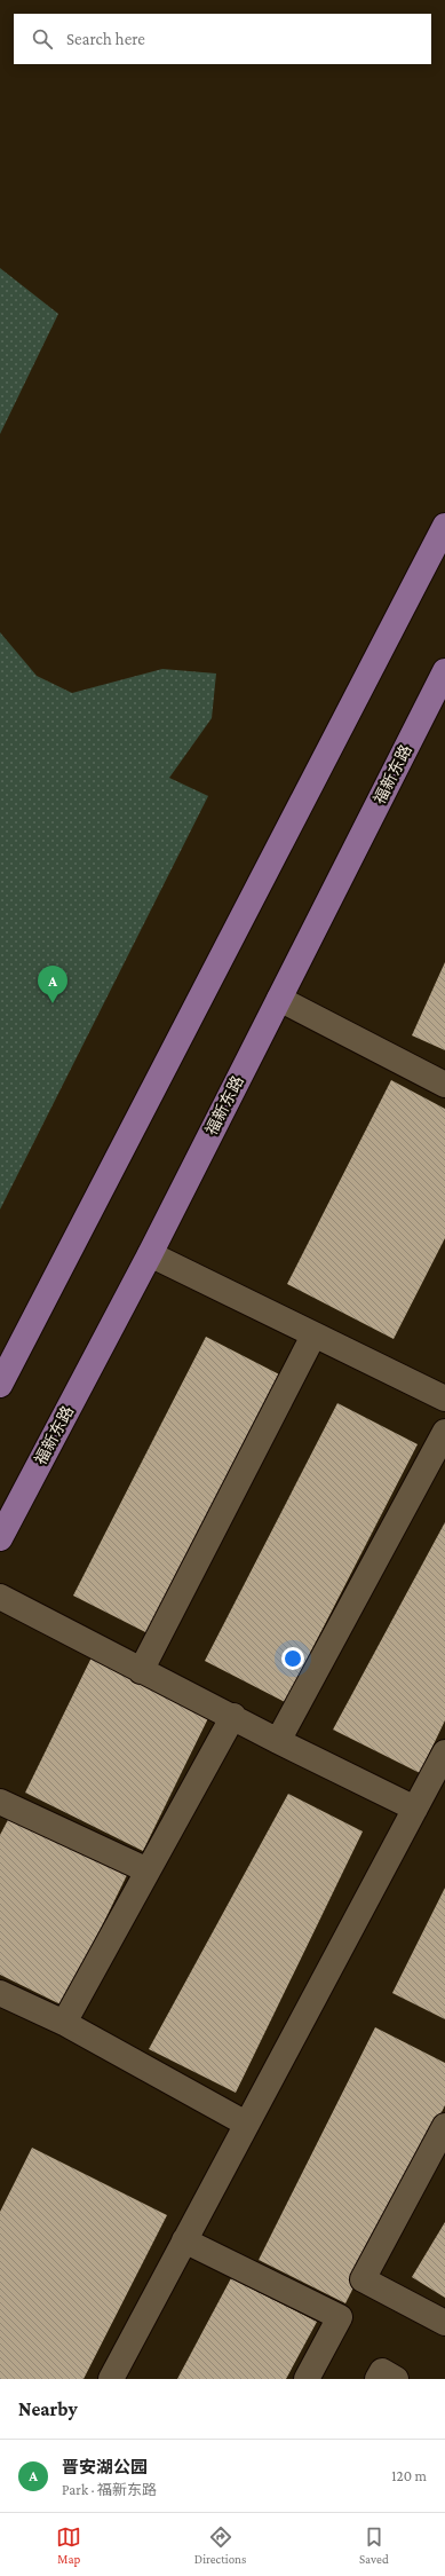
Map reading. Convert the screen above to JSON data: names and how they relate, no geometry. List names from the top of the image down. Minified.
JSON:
{"streets":{"main road":["福新东路"]},"page":{"search":"Search here","pins":"A","heading":"Nearby","list":[{"mark":"A","name":"晋安湖公园","note":"Park · 福新东路","value":"120 m"}],"nav":["Map","Directions","Saved"]}}
